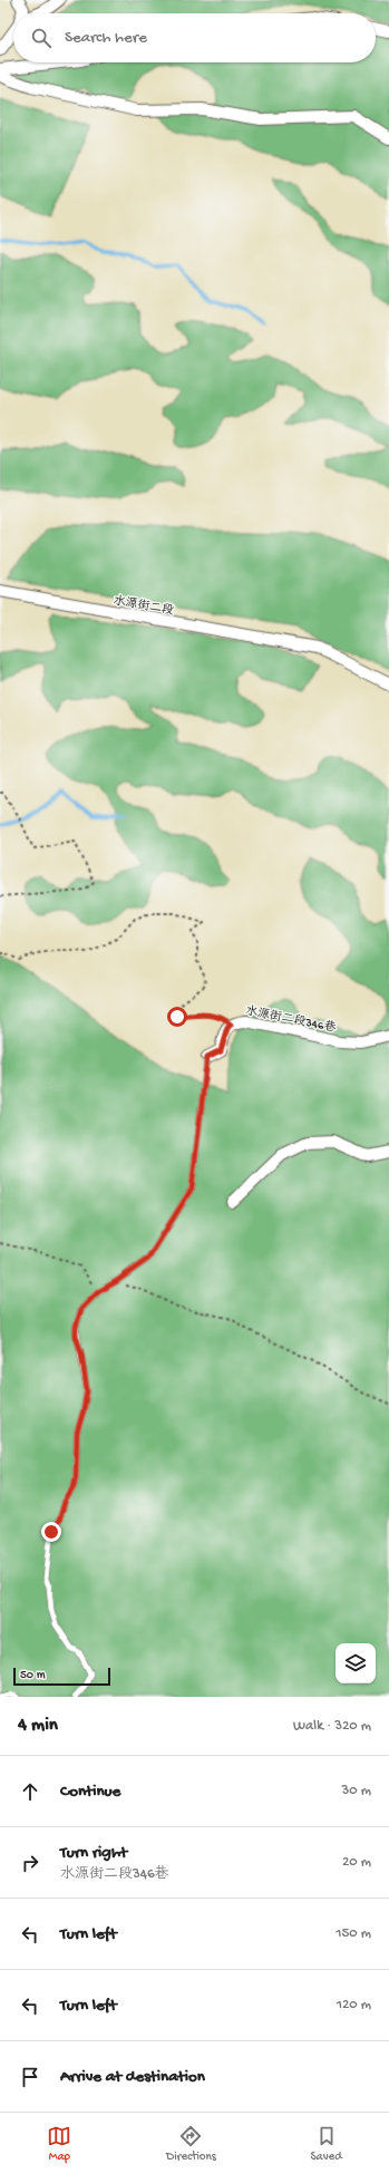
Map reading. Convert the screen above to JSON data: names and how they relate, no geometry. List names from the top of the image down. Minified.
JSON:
{"streets":{"street":["水源街二段","水源街二段346巷"]},"scale_bar":"50 m","page":{"search":"Search here","scale":"50 m","heading":["4 min","Walk · 320 m"],"list":[["Continue","30 m"],["Turn right","水源街二段346巷","20 m"],["Turn left","150 m"],["Turn left","120 m"],"Arrive at destination"],"nav":["Map","Directions","Saved"]}}
